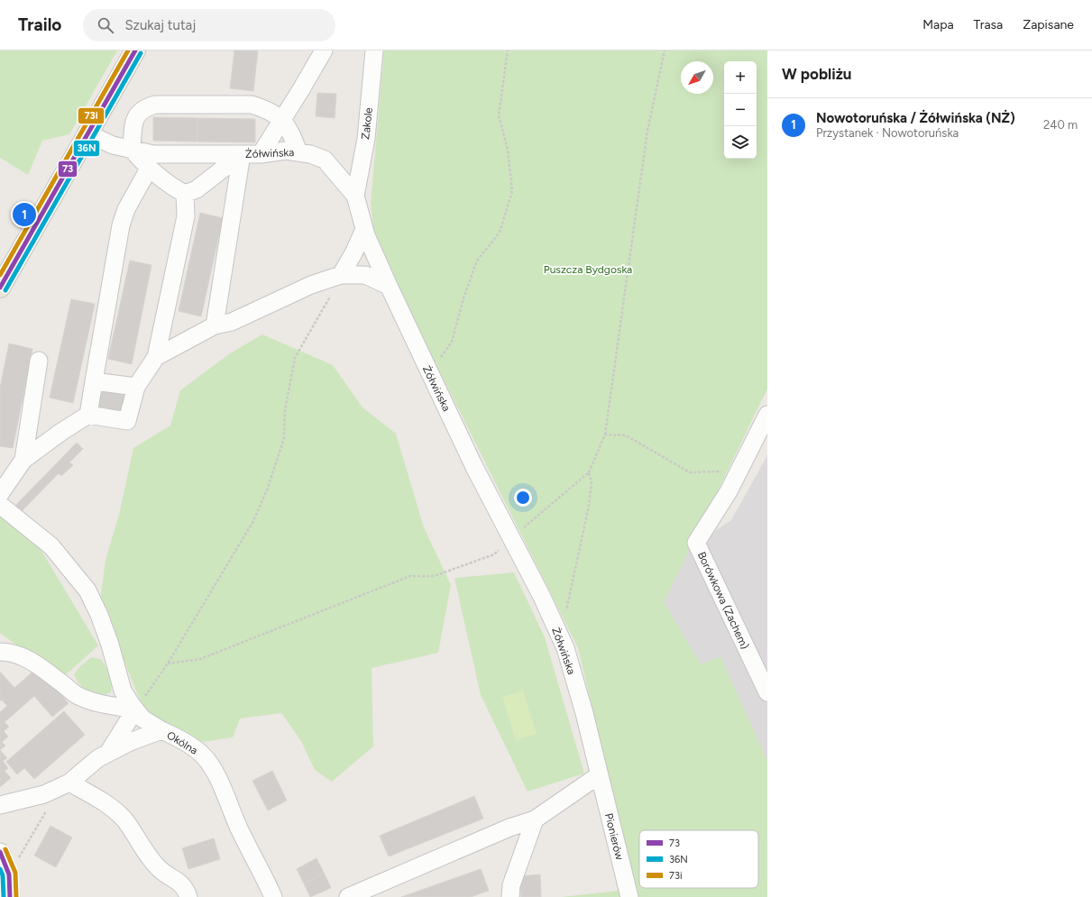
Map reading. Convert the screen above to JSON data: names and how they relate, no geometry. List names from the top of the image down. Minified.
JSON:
{"streets":{"street":["Zakole","Żółwińska","Borówkowa (Zachem)","Okólna","Pionierów"]},"crossings":[["Zakole","Żółwińska"],["Żółwińska","Pionierów"]],"parks":["Puszcza Bydgoska"],"lines":["transit line 73","transit line 73i","transit line 36N"],"legend":["73","36N","73i"],"north":"bottom left","page":{"header":"Trailo","search":"Szukaj tutaj","nav":["Mapa","Trasa","Zapisane"],"heading":"W pobliżu","map_buttons":["+","−"],"list":[{"mark":"1","name":"Nowotoruńska / Żółwińska (NŻ)","note":"Przystanek · Nowotoruńska","value":"240 m"}],"pins":"1"}}
